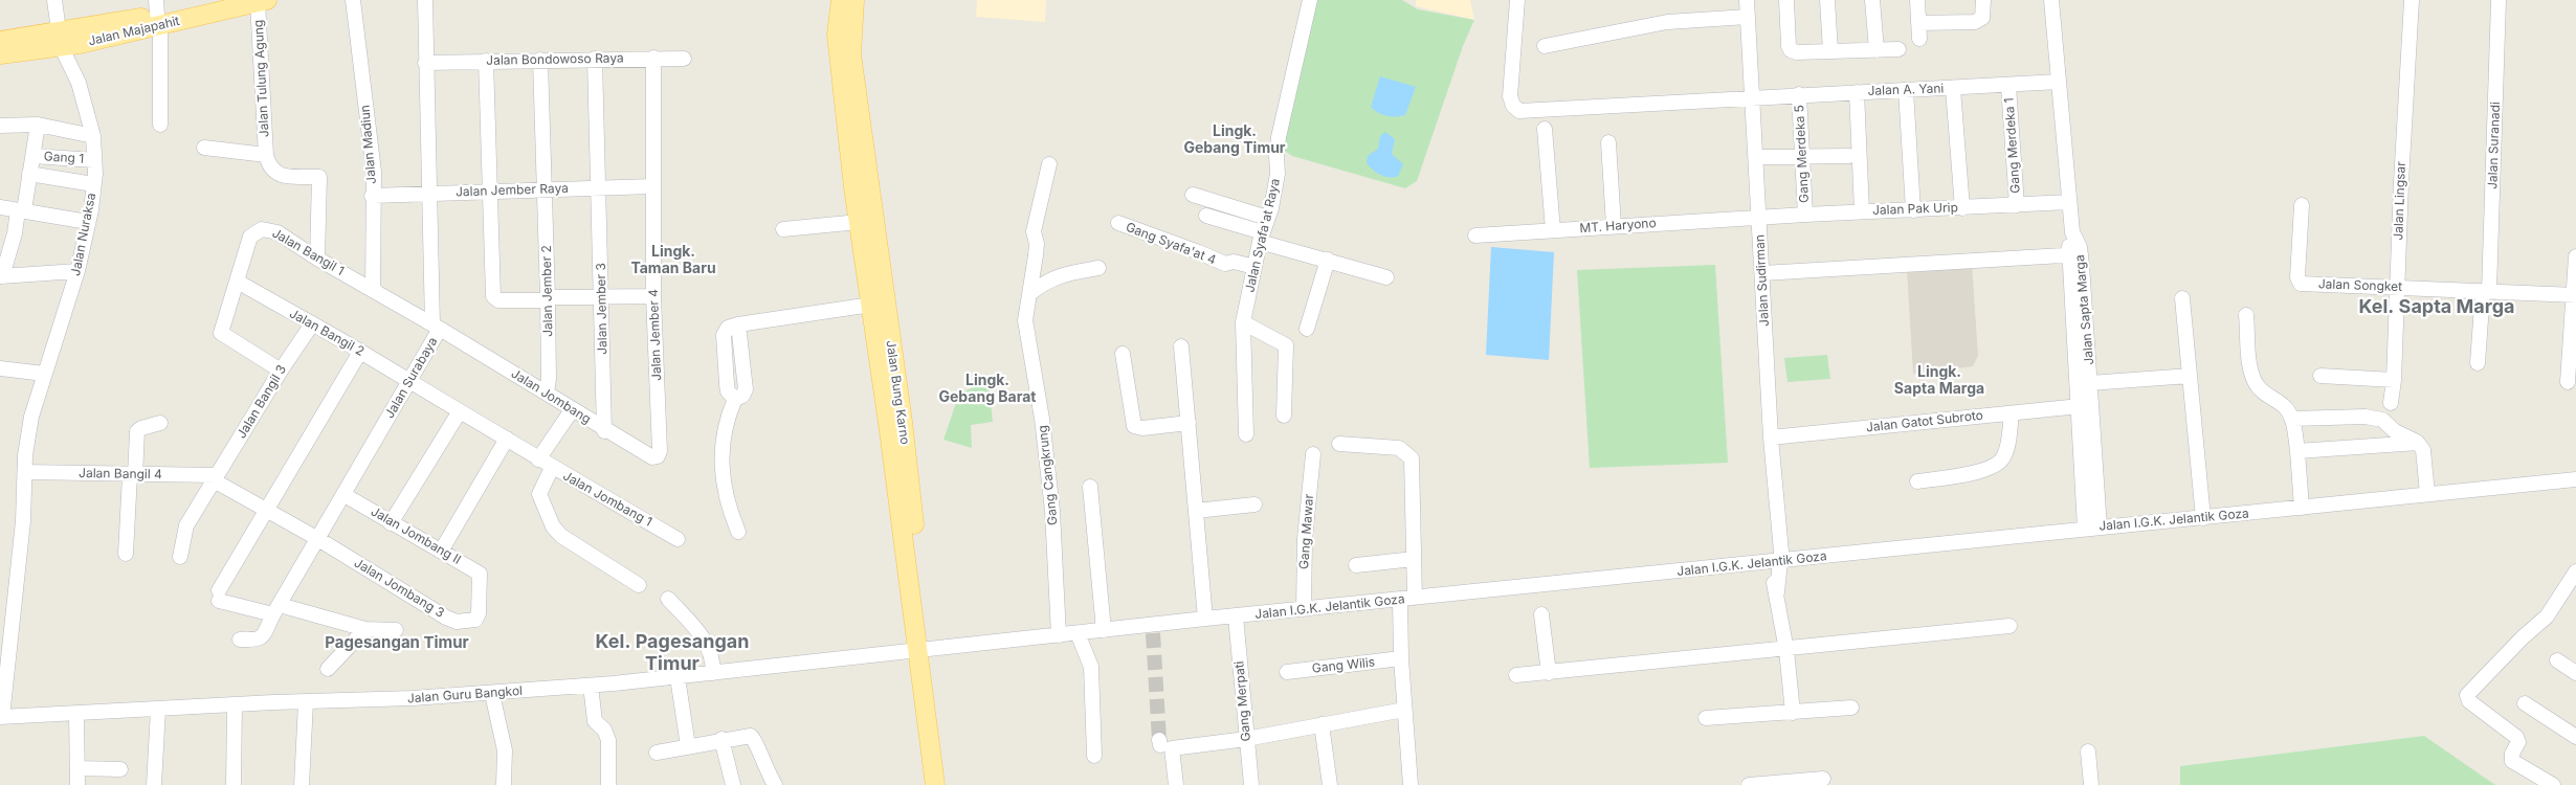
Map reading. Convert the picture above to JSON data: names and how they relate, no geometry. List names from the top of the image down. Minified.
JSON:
{"streets":{"main road":["Jalan Majapahit","Jalan Bung Karno"],"street":["Jalan Bondowoso Raya","Jalan Tulung Agung","Jalan A. Yani","Jalan Madiun","Gang Merdeka 1","Jalan Suranadi","Gang Merdeka 5","Gang 1","Jalan Jember Raya","Jalan Lingsar","Jalan Pak Urip","MT. Haryono","Jalan Nuraksa","Jalan Syafa'at Raya","Gang Syafa'at 4","Jalan Bangil 1","Jalan Sudirman","Jalan Songket","Jalan Jember 2","Jalan Jember 3","Jalan Sapta Marga","Jalan Bangil 2","Jalan Jember 4","Jalan Surabaya","Jalan Jombang","Jalan Bangil 3","Jalan Gatot Subroto","Jalan Bangil 4","Gang Cangkrung","Jalan Jombang 1","Jalan I.G.K. Jelantik Goza","Gang Mawar","Jalan Jombang II","Jalan Jombang 3","Gang Wilis","Jalan Guru Bangkol","Gang Merpati"]},"crossings":[["Jalan Majapahit","Jalan Tulung Agung"],["Jalan Bondowoso Raya","Jalan Jember 2"],["Jalan Bondowoso Raya","Jalan Jember 3"],["Jalan Bondowoso Raya","Jalan Jember 4"],["Jalan Bondowoso Raya","Jalan Surabaya"],["Jalan Tulung Agung","Jalan Bangil 1"],["Jalan A. Yani","Gang Merdeka 1"],["Jalan A. Yani","Gang Merdeka 5"],["Jalan A. Yani","Jalan Sudirman"],["Jalan A. Yani","Jalan Sapta Marga"],["Jalan Madiun","Jalan Jember Raya"],["Jalan Madiun","Jalan Bangil 1"],["Gang Merdeka 1","Jalan Pak Urip"],["Jalan Suranadi","Jalan Songket"],["Gang Merdeka 5","Jalan Pak Urip"],["Gang 1","Jalan Nuraksa"],["Jalan Jember Raya","Jalan Jember 2"],["Jalan Jember Raya","Jalan Jember 3"],["Jalan Jember Raya","Jalan Jember 4"],["Jalan Jember Raya","Jalan Surabaya"],["Jalan Lingsar","Jalan Songket"],["Jalan Pak Urip","MT. Haryono"],["Jalan Pak Urip","Jalan Sudirman"],["Jalan Pak Urip","Jalan Sapta Marga"],["MT. Haryono","Jalan Sudirman"],["Jalan Nuraksa","Jalan Bangil 4"],["Jalan Nuraksa","Jalan Guru Bangkol"],["Jalan Syafa'at Raya","Gang Syafa'at 4"],["Jalan Bangil 1","Jalan Bangil 2"],["Jalan Bangil 1","Jalan Surabaya"],["Jalan Bangil 1","Jalan Jombang"],["Jalan Bangil 1","Jalan Bangil 3"],["Jalan Sudirman","Jalan Gatot Subroto"],["Jalan Sudirman","Jalan I.G.K. Jelantik Goza"],["Jalan Jember 2","Jalan Jombang"],["Jalan Jember 3","Jalan Jombang"],["Jalan Bangil 2","Jalan Surabaya"],["Jalan Bangil 2","Jalan Bangil 3"],["Jalan Bangil 2","Jalan Jombang 1"],["Jalan Jember 4","Jalan Jombang"],["Jalan Surabaya","Jalan Jombang"],["Jalan Surabaya","Jalan Jombang 1"],["Jalan Surabaya","Jalan Jombang II"],["Jalan Surabaya","Jalan Jombang 3"],["Jalan Bangil 3","Jalan Bangil 4"],["Gang Cangkrung","Jalan I.G.K. Jelantik Goza"],["Jalan I.G.K. Jelantik Goza","Gang Mawar"],["Jalan I.G.K. Jelantik Goza","Jalan Guru Bangkol"],["Jalan I.G.K. Jelantik Goza","Gang Merpati"],["Jalan Jombang II","Jalan Jombang 3"]],"districts":["Lingk. Gebang Timur","Lingk. Taman Baru","Kel. Sapta Marga","Lingk. Sapta Marga","Lingk. Gebang Barat","Pagesangan Timur","Kel. Pagesangan Timur"]}
